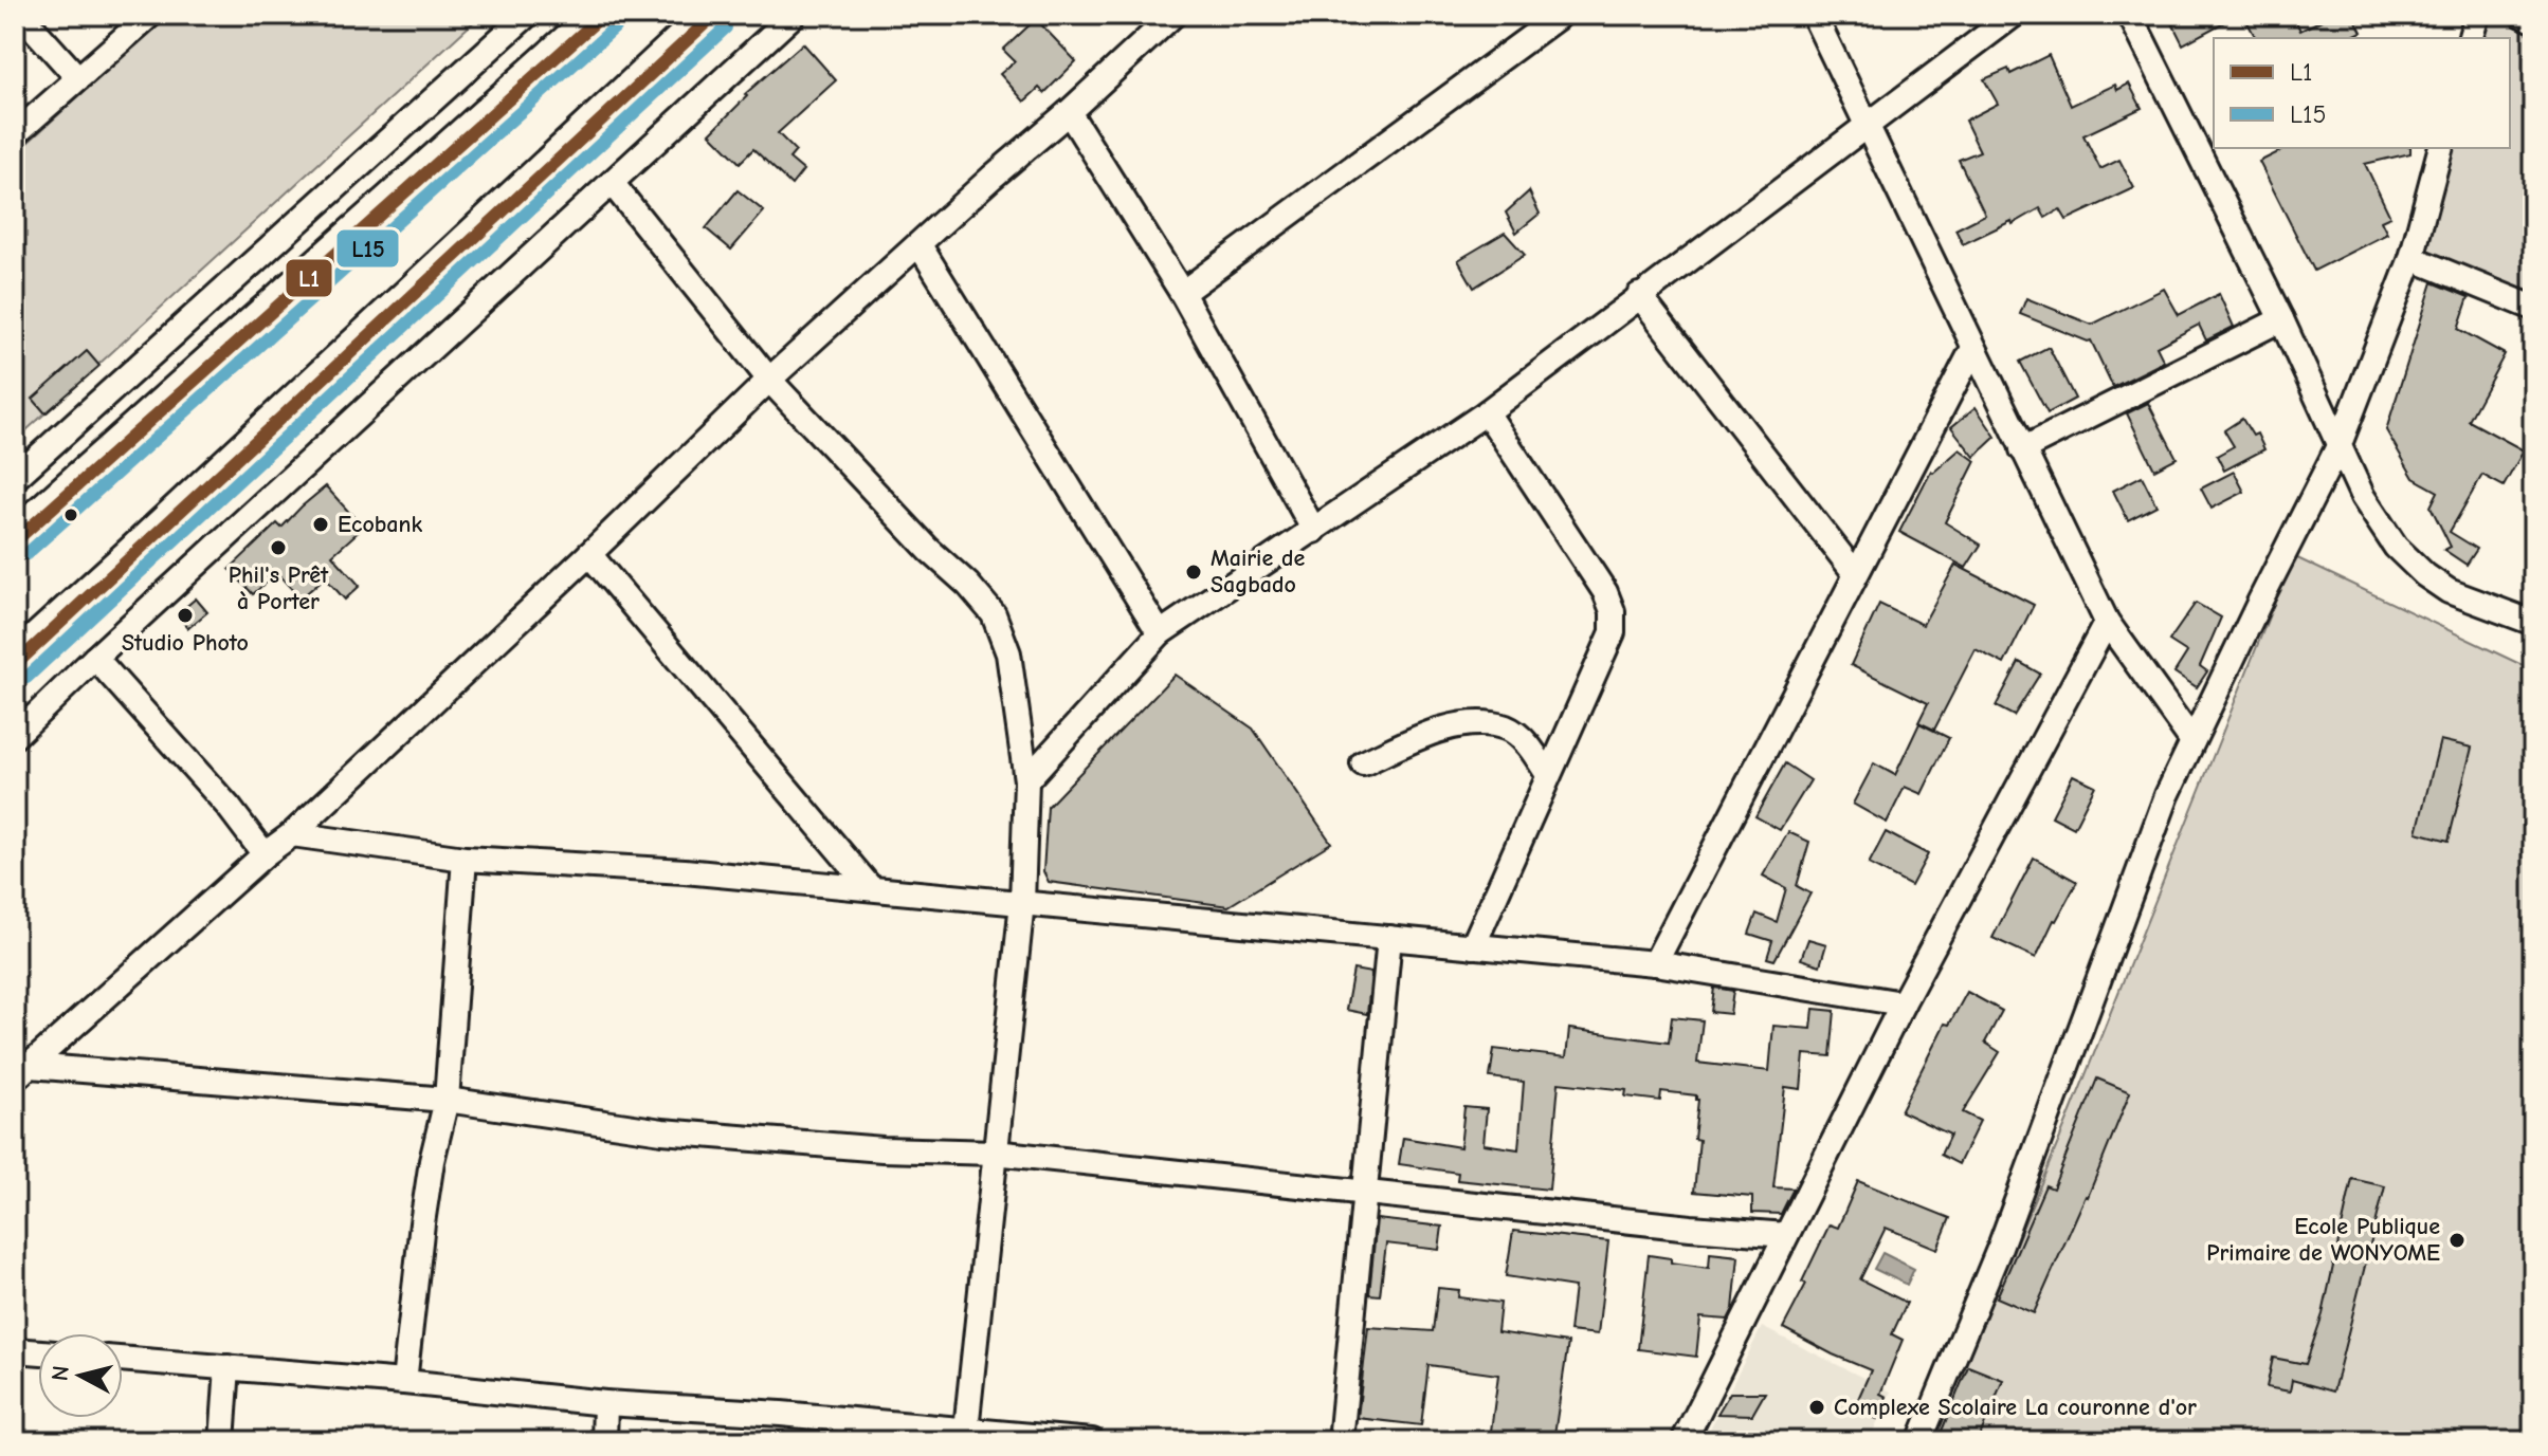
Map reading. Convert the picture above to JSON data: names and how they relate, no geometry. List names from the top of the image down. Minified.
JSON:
{"places":["Ecobank","Phil's Prêt à Porter","Mairie de Sagbado","Studio Photo","Ecole Publique Primaire de WONYOME","Complexe Scolaire La couronne d'or"],"lines":["transit line L1","transit line L15"],"legend":["L1","L15"],"north":"left"}
